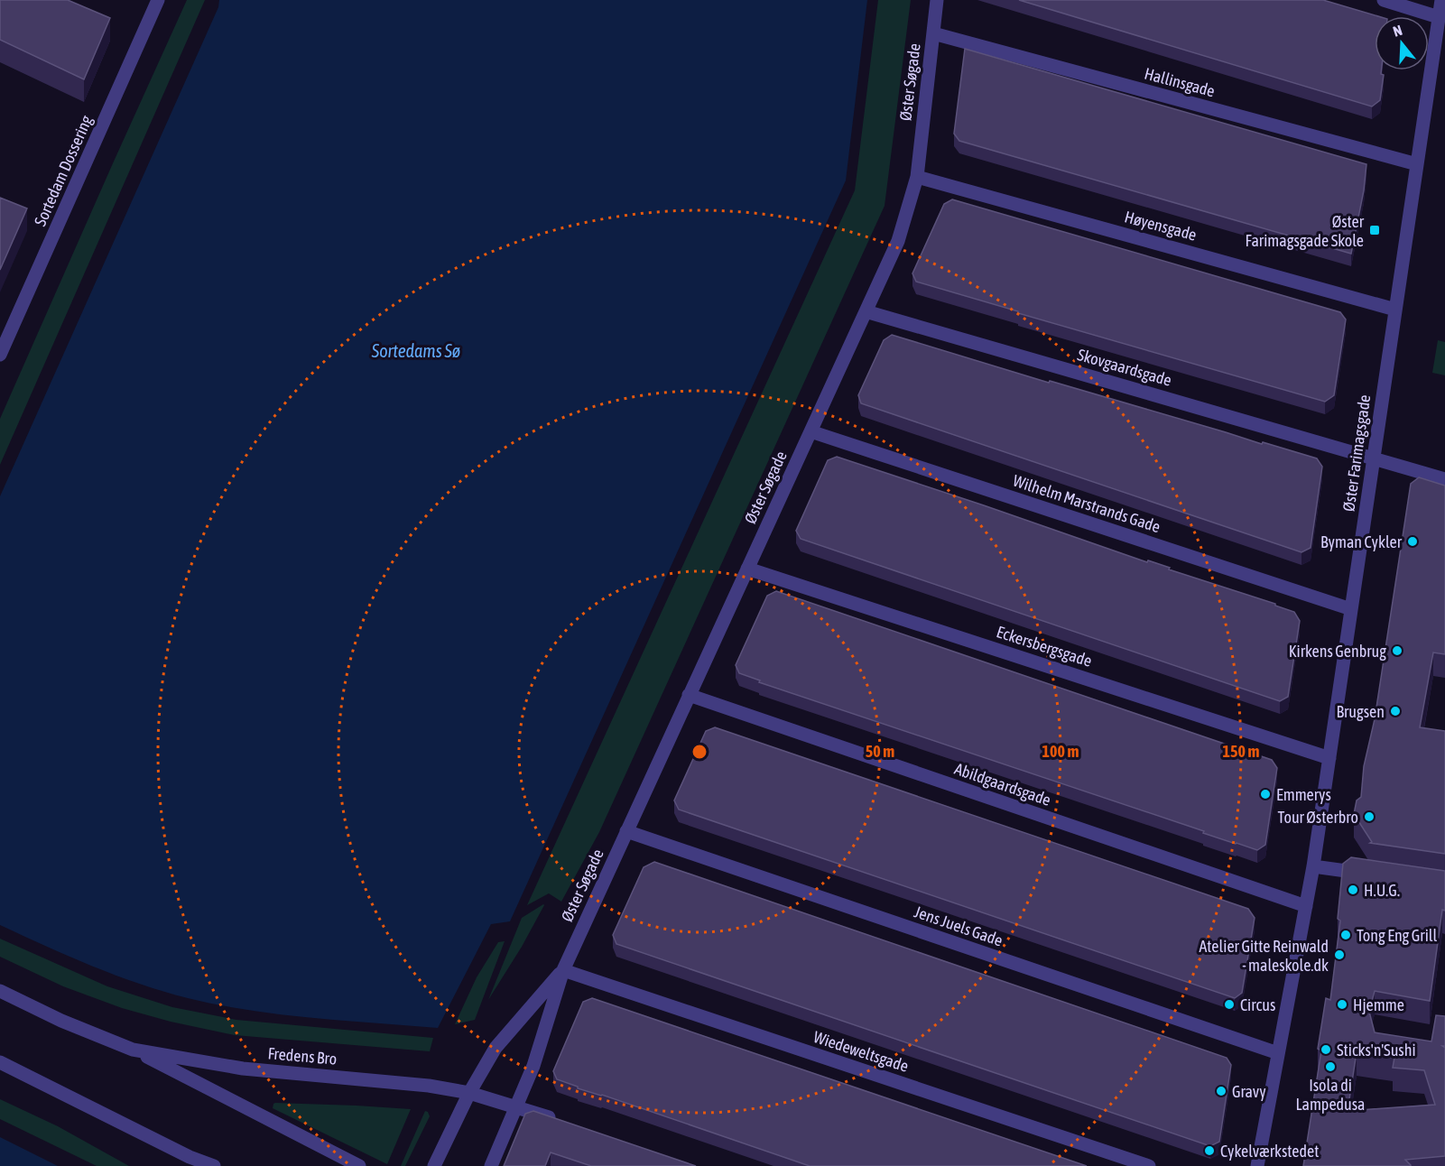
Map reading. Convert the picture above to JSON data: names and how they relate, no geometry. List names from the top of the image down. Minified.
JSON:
{"streets":{"street":["Øster Søgade","Hallinsgade","Sortedam Dossering","Høyensgade","Skovgaardsgade","Øster Farimagsgade","Wilhelm Marstrands Gade","Eckersbergsgade","Abildgaardsgade","Jens Juels Gade","Wiedeweltsgade","Fredens Bro"]},"crossings":[["Øster Søgade","Hallinsgade"],["Øster Søgade","Høyensgade"],["Øster Søgade","Skovgaardsgade"],["Øster Søgade","Wilhelm Marstrands Gade"],["Øster Søgade","Eckersbergsgade"],["Øster Søgade","Abildgaardsgade"],["Øster Søgade","Jens Juels Gade"],["Øster Søgade","Wiedeweltsgade"],["Øster Søgade","Fredens Bro"],["Hallinsgade","Øster Farimagsgade"],["Høyensgade","Øster Farimagsgade"],["Skovgaardsgade","Øster Farimagsgade"],["Øster Farimagsgade","Wilhelm Marstrands Gade"],["Øster Farimagsgade","Eckersbergsgade"],["Øster Farimagsgade","Abildgaardsgade"],["Øster Farimagsgade","Jens Juels Gade"]],"water":["Sortedams Sø"],"places":{"transit":["Øster Farimagsgade Skole"],"other":["Byman Cykler","Kirkens Genbrug","Brugsen","Emmerys","Tour Østerbro","H.U.G.","Tong Eng Grill","Atelier Gitte Reinwald - maleskole.dk","Circus","Hjemme","Sticks'n'Sushi","Isola di Lampedusa","Gravy","Cykelværkstedet"]},"north":"top","rings":["50 m","100 m","150 m"]}
